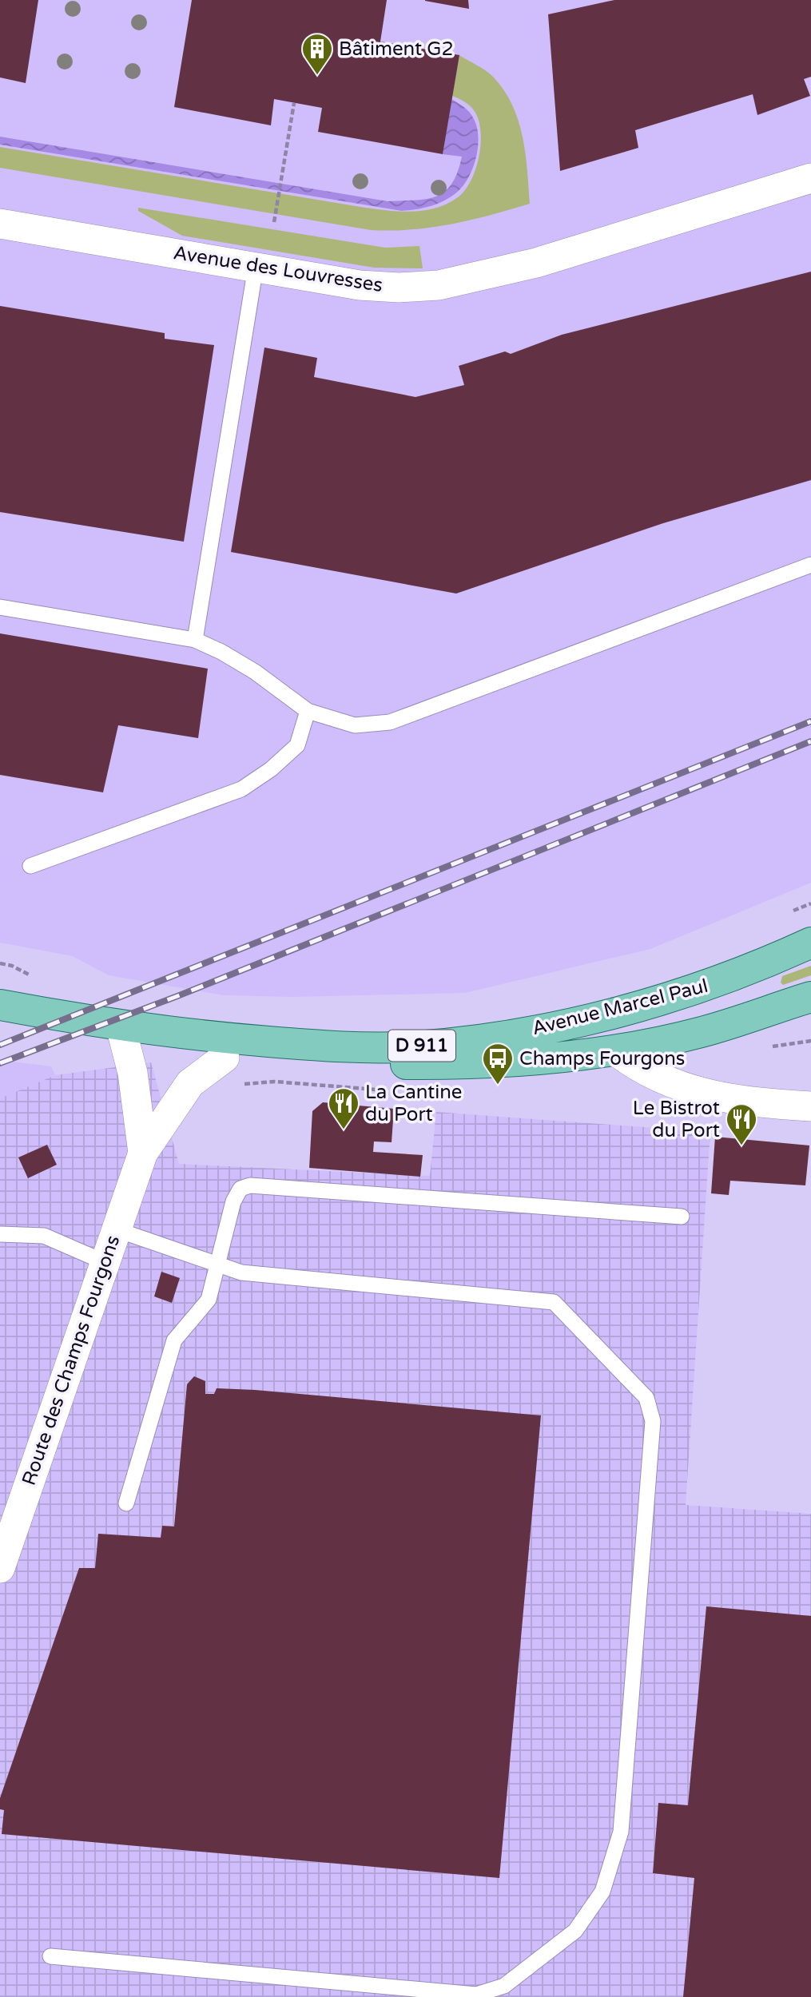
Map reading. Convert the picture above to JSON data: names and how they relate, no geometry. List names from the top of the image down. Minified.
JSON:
{"streets":{"main road":["Avenue Marcel Paul","D 911"],"street":["Avenue des Louvresses","Route des Champs Fourgons"]},"crossings":[["Avenue Marcel Paul","Route des Champs Fourgons"]],"places":{"building":["Bâtiment G2"],"bus stop":["Champs Fourgons"],"restaurant":["La Cantine du Port","Le Bistrot du Port"]}}
